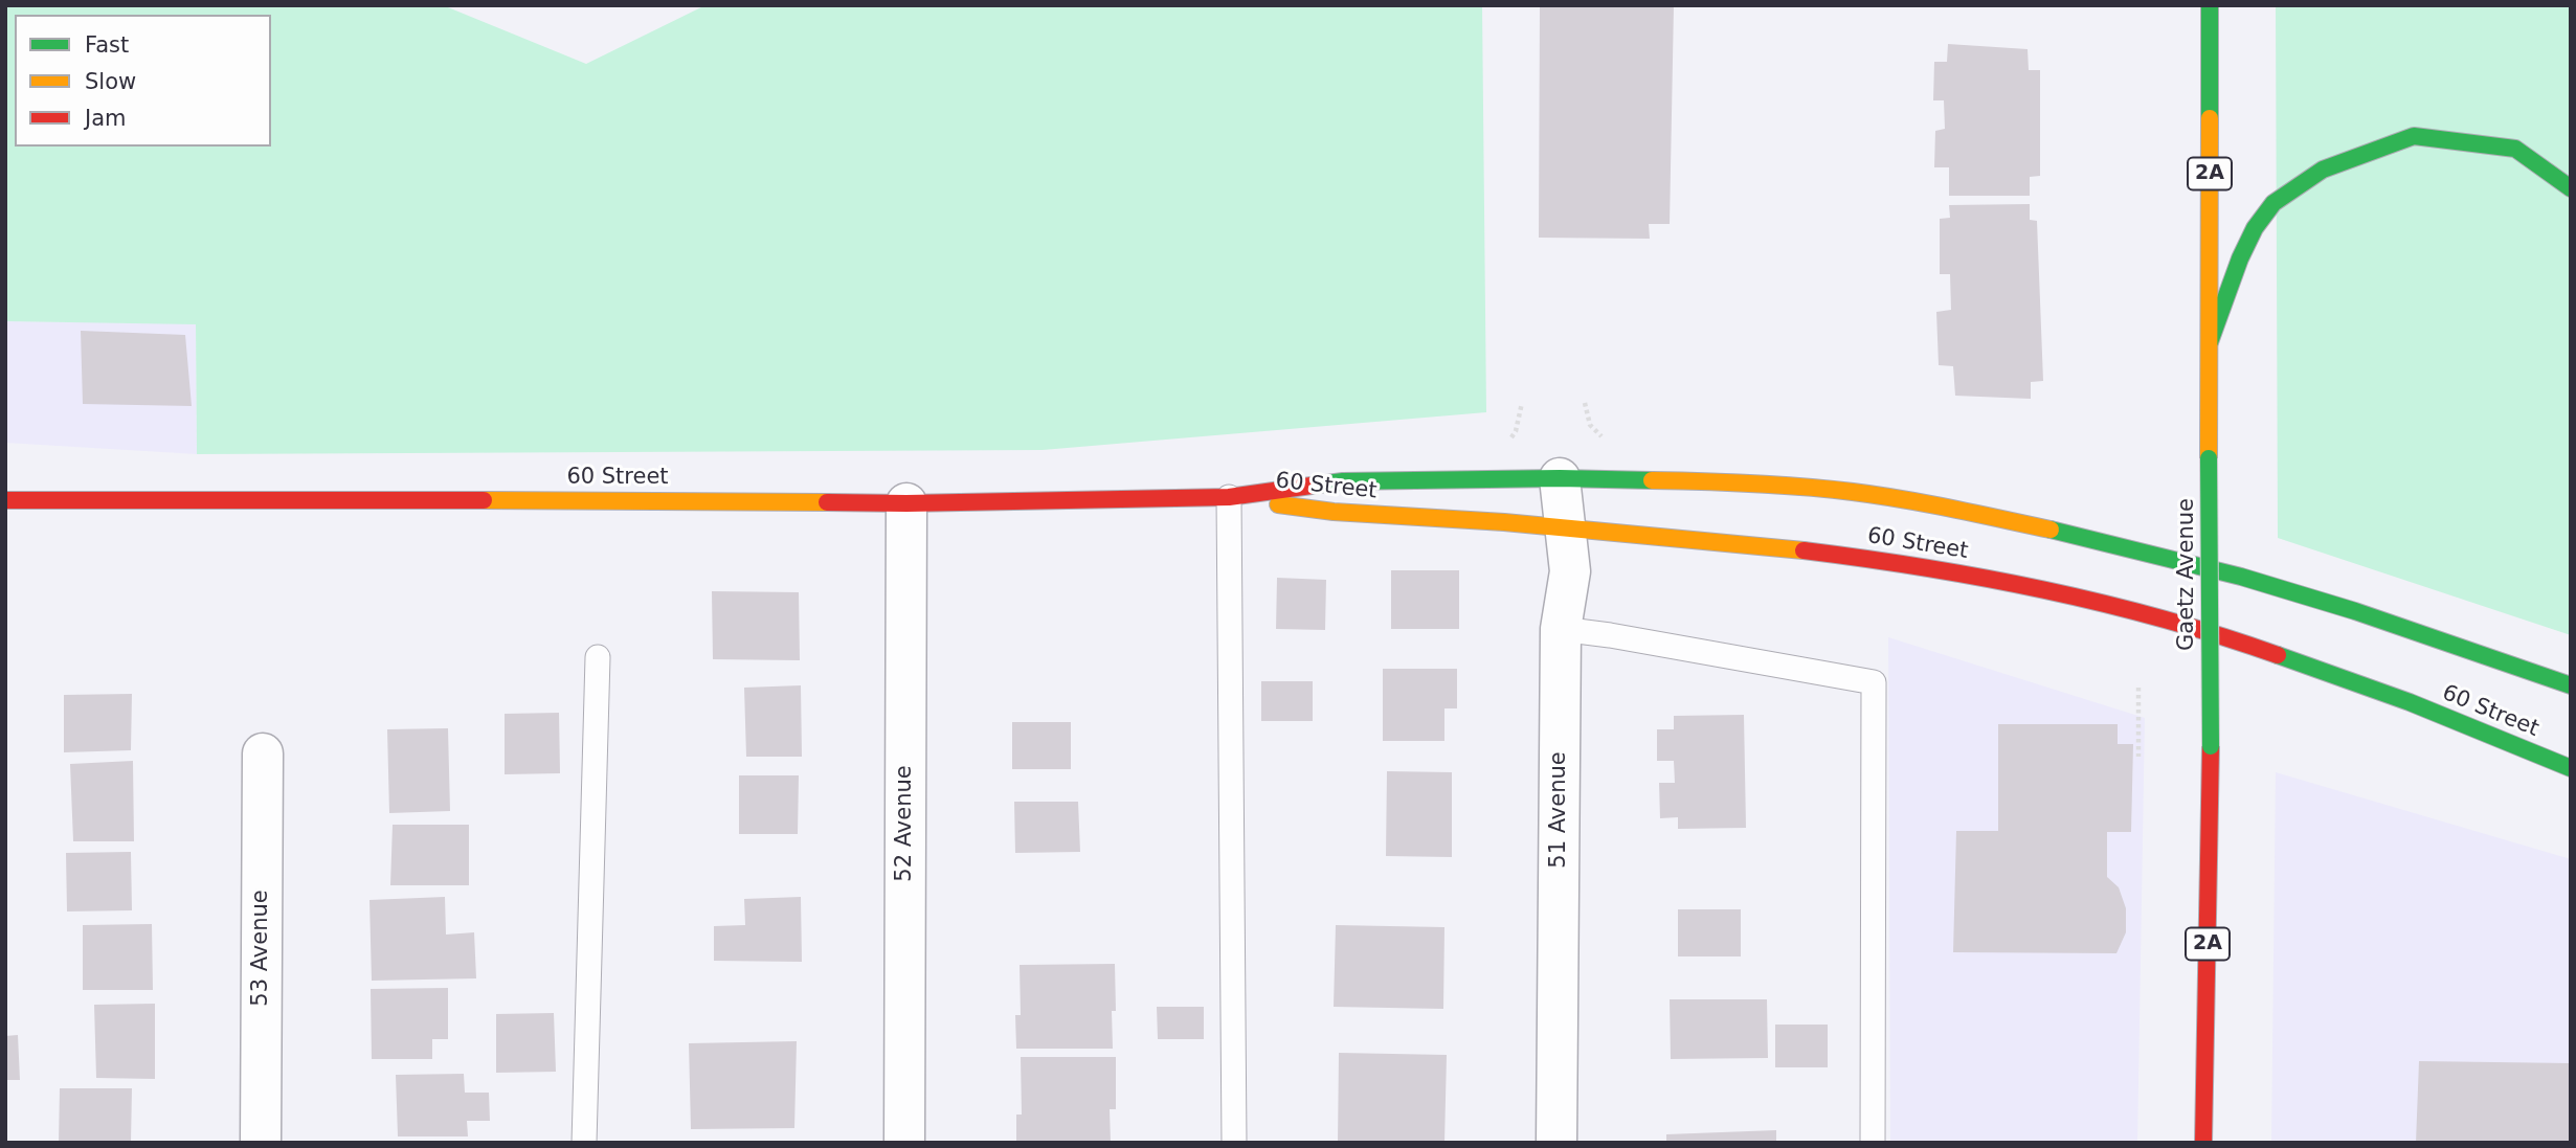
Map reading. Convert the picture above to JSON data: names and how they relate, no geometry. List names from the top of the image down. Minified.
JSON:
{"streets":{"main road":["2A","60 Street","Gaetz Avenue"],"street":["51 Avenue","52 Avenue","53 Avenue"]},"crossings":[["60 Street","51 Avenue"],["60 Street","52 Avenue"]],"legend":["Fast","Slow","Jam"]}
